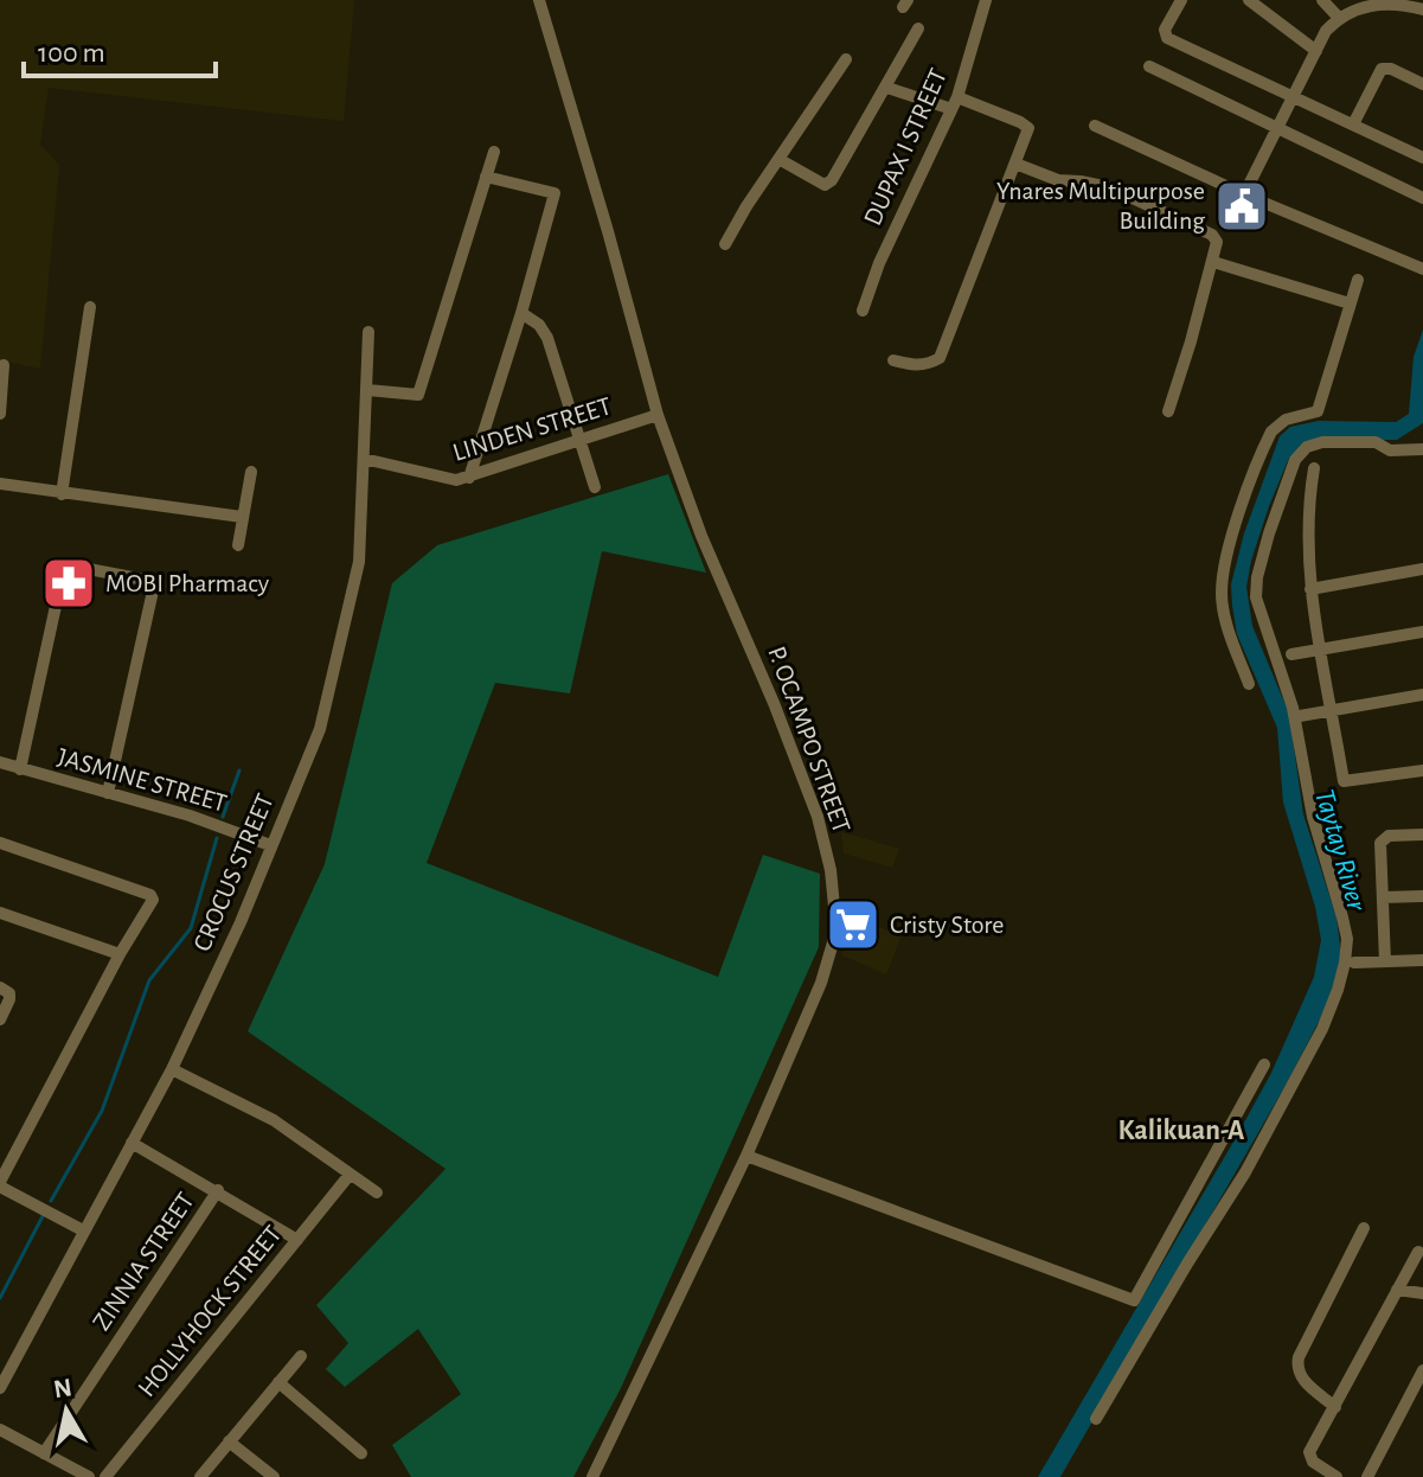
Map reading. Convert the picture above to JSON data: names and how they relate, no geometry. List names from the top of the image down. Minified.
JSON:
{"streets":{"street":["DUPAX I STREET","LINDEN STREET","P. OCAMPO STREET","JASMINE STREET","CROCUS STREET","ZINNIA STREET","HOLLYHOCK STREET"]},"crossings":[["LINDEN STREET","P. OCAMPO STREET"],["LINDEN STREET","CROCUS STREET"],["JASMINE STREET","CROCUS STREET"]],"districts":["Kalikuan-A"],"water":["Taytay River"],"places":{"public building":["Ynares Multipurpose Building"],"pharmacy":["MOBI Pharmacy"],"supermarket":["Cristy Store"]},"scale_bar":"100 m","north":"top"}
